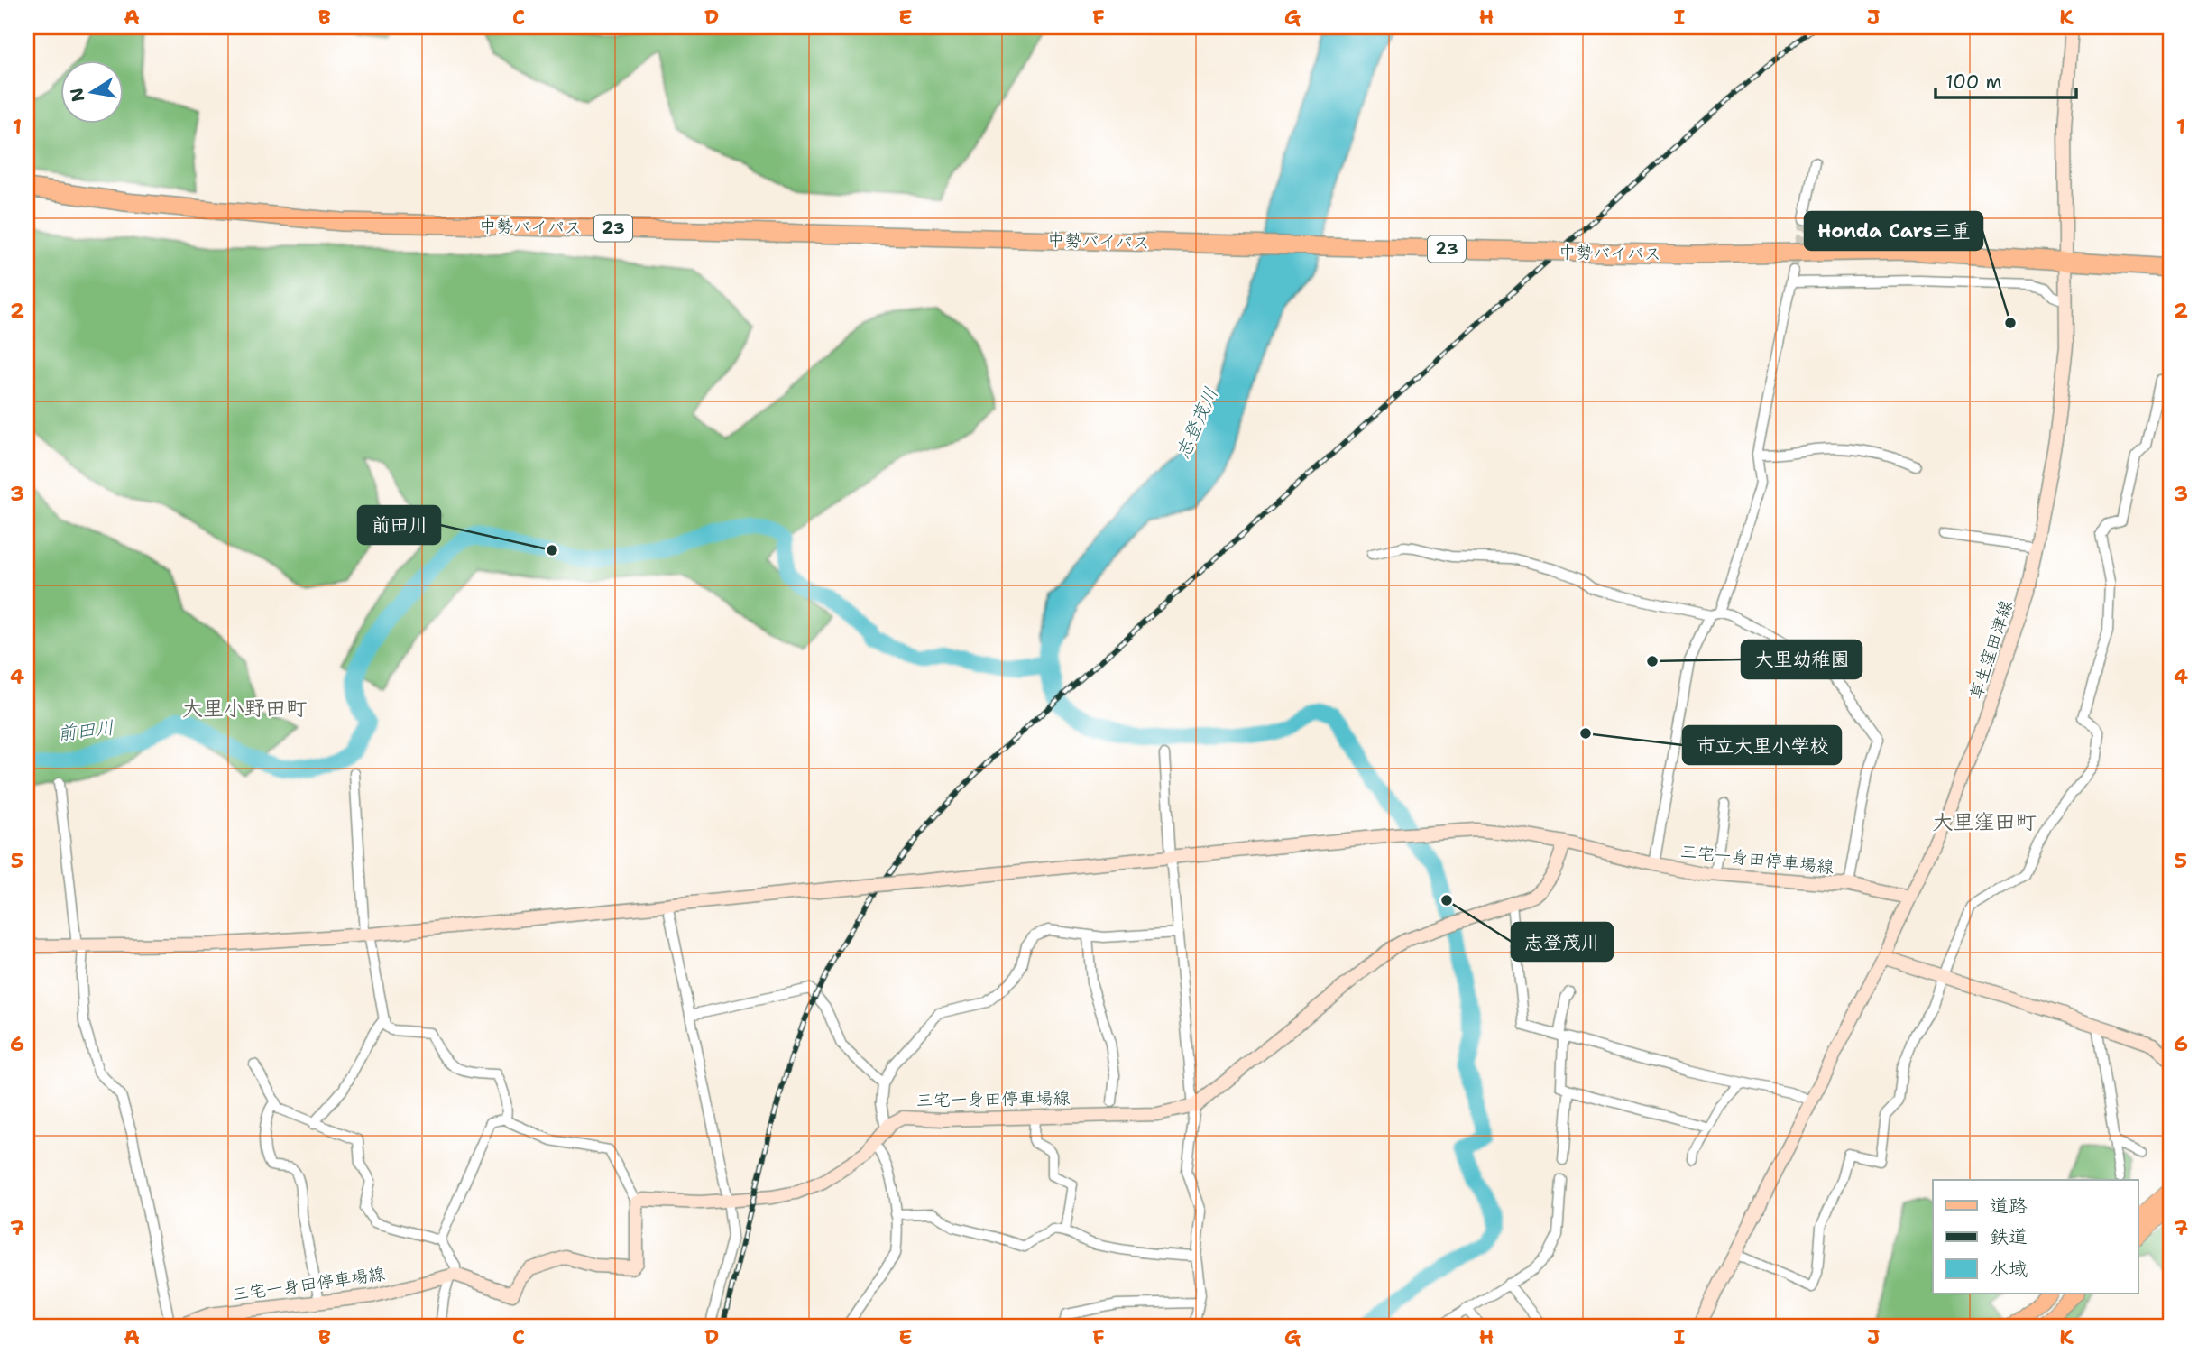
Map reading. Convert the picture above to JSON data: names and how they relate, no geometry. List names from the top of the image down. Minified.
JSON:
{"streets":{"highway":["中勢バイパス","23"],"main road":["草生窪田津線","三宅一身田停車場線"]},"crossings":[["中勢バイパス","草生窪田津線"],["草生窪田津線","三宅一身田停車場線"]],"districts":["大里小野田町","大里窪田町"],"water":["志登茂川","前田川"],"places":["Honda Cars三重","前田川","大里幼稚園","市立大里小学校","志登茂川"],"legend":["道路","鉄道","水域"],"scale_bar":"100 m","north":"left","grid":{"columns":["A","B","C","D","E","F","G","H","I","J","K"],"rows":["1","2","3","4","5","6","7"]}}
